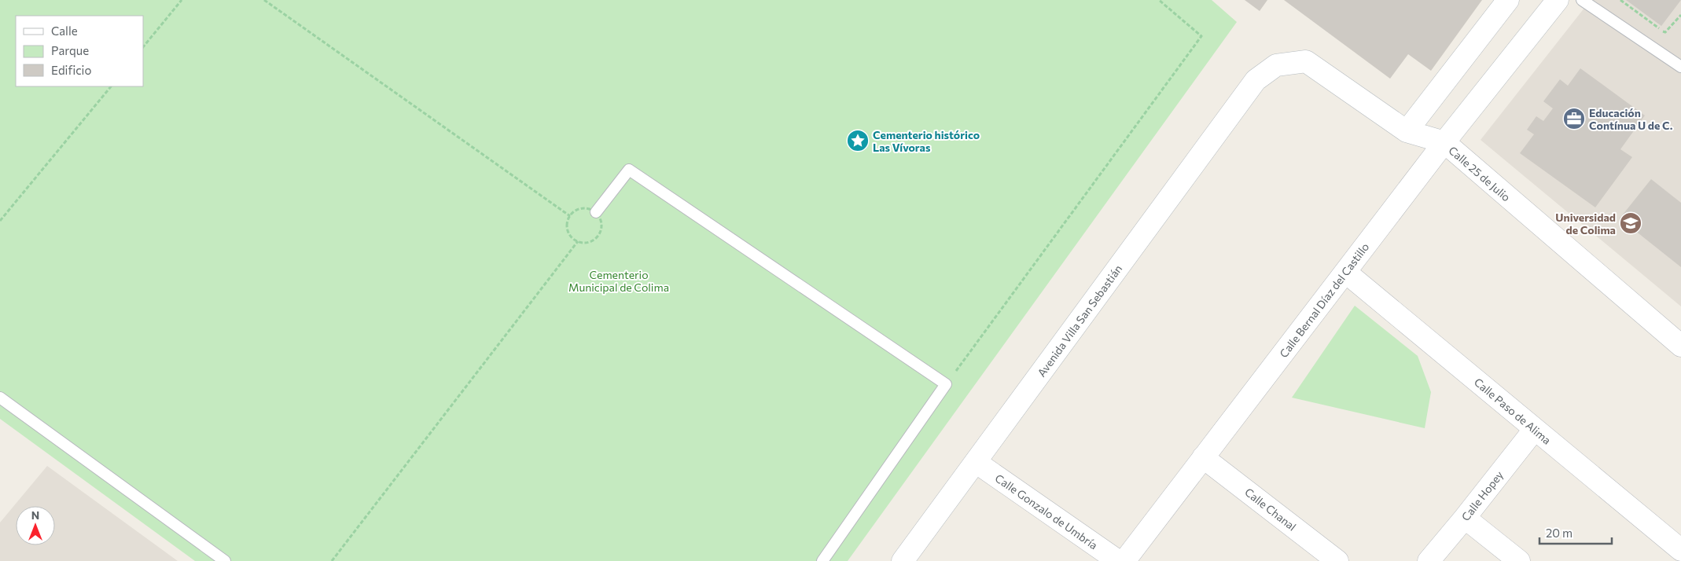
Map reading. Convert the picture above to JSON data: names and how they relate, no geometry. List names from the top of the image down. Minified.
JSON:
{"streets":{"street":["Calle 25 de Julio","Calle Bernal Díaz del Castillo","Avenida Villa San Sebastián","Calle Paso de Alima","Calle Hopey","Calle Chanal","Calle Gonzalo de Umbría"]},"crossings":[["Calle 25 de Julio","Calle Bernal Díaz del Castillo"],["Calle 25 de Julio","Avenida Villa San Sebastián"],["Calle Bernal Díaz del Castillo","Calle Paso de Alima"],["Calle Bernal Díaz del Castillo","Calle Chanal"],["Avenida Villa San Sebastián","Calle Gonzalo de Umbría"],["Calle Paso de Alima","Calle Hopey"]],"parks":["Cementerio Municipal de Colima"],"places":{"office":["Educación Contínua U de C."],"place":["Cementerio histórico Las Vívoras"],"school or university":["Universidad de Colima"]},"legend":["Calle","Parque","Edificio"],"scale_bar":"20 m","north":"top"}
